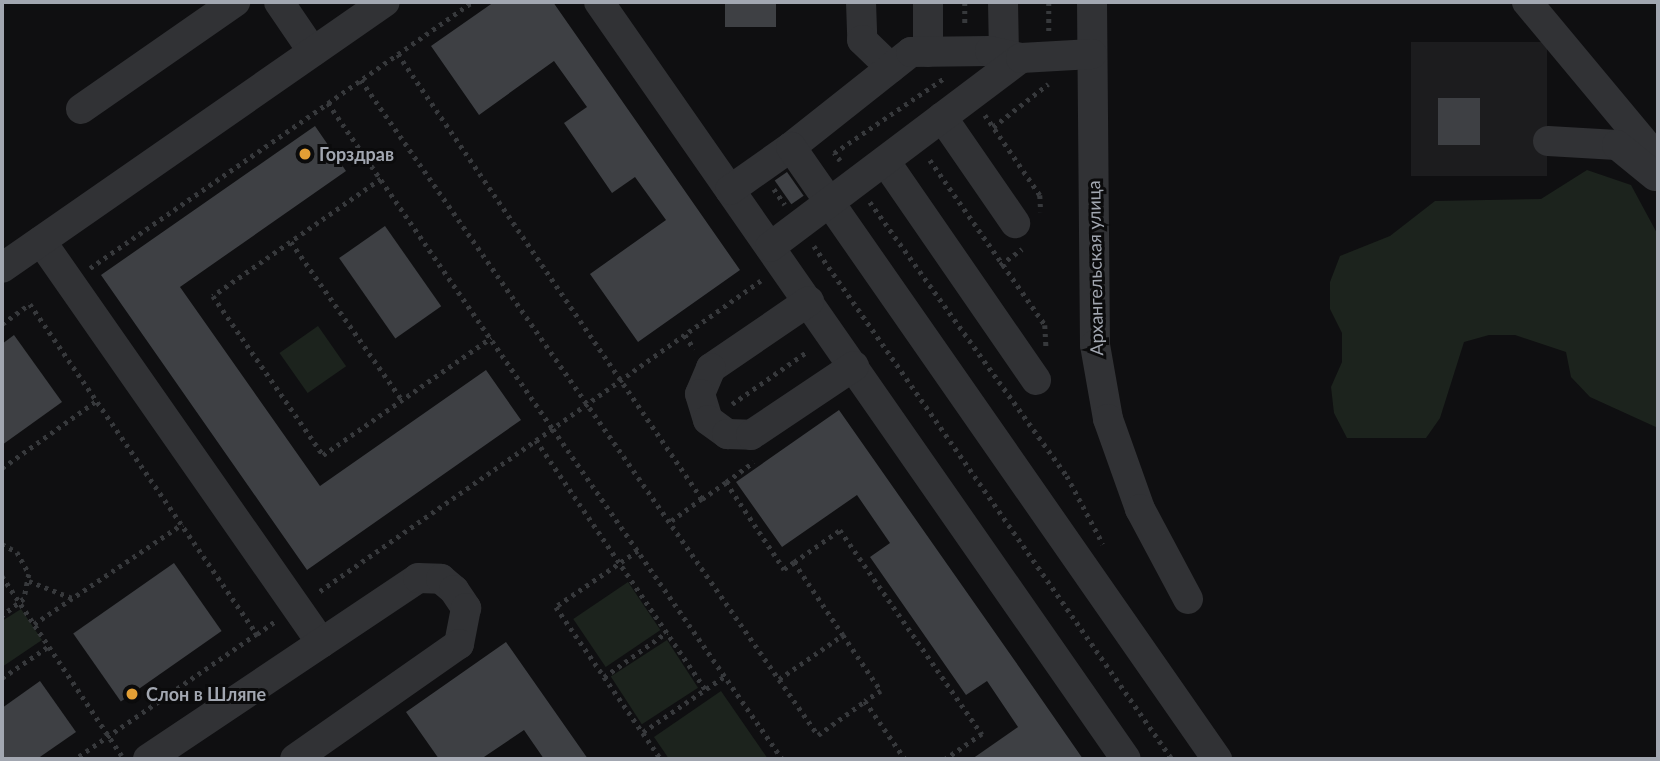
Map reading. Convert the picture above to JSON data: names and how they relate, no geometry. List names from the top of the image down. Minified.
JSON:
{"streets":{"street":["Архангельская улица"]},"places":["Горздрав","Слон в Шляпе"]}
